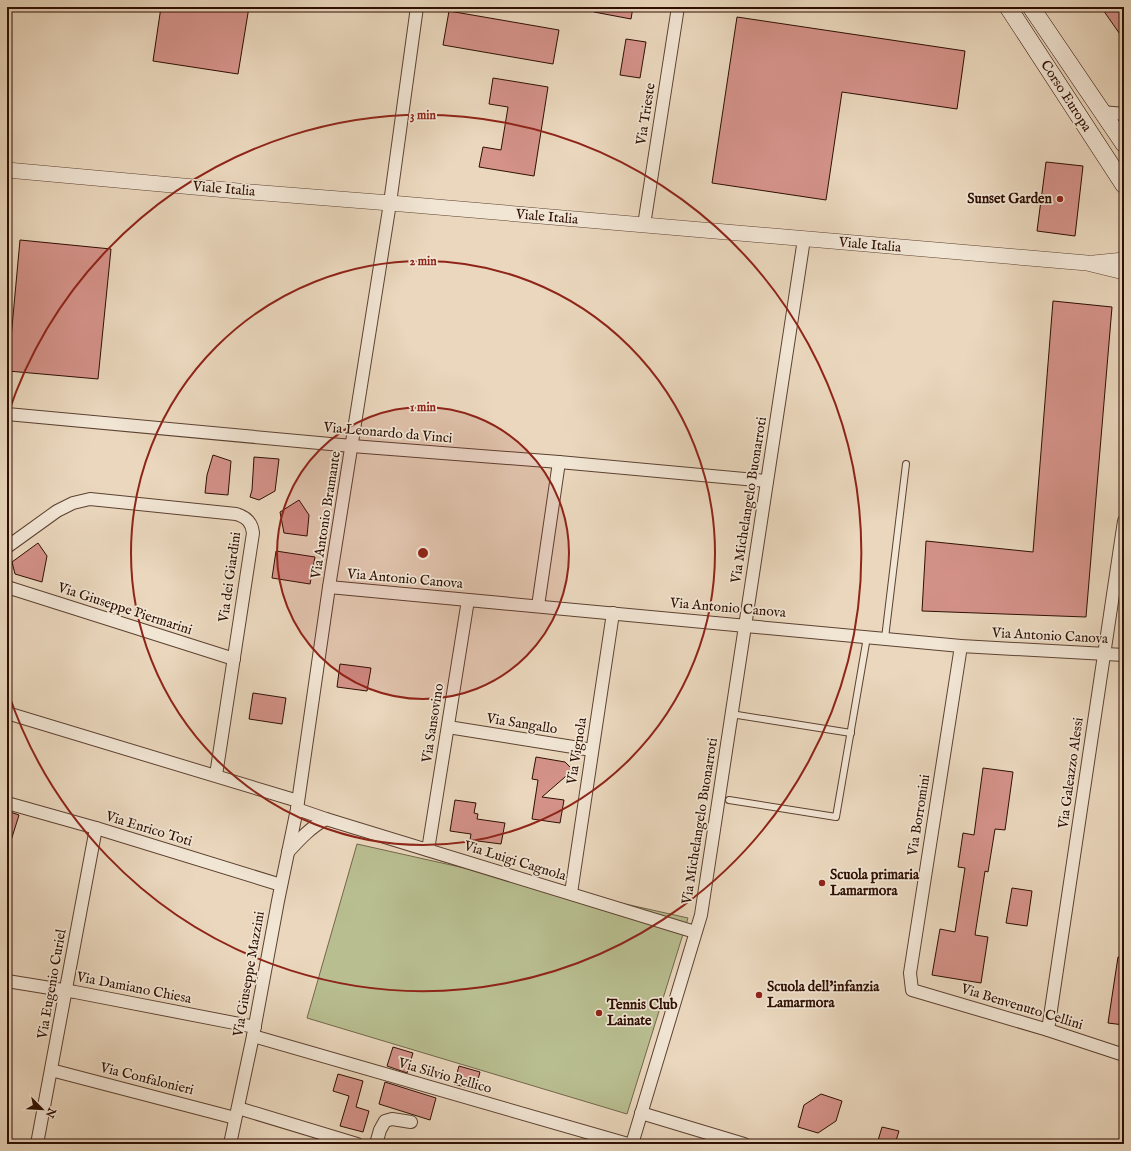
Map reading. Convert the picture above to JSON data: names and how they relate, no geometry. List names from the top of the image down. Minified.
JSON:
{"streets":{"main road":["Corso Europa"],"street":["Via Trieste","Viale Italia","Via Leonardo da Vinci","Via Michelangelo Buonarroti","Via Antonio Bramante","Via dei Giardini","Via Antonio Canova","Via Giuseppe Piermarini","Via Sansovino","Via Sangallo","Via Vignola","Via Galeazzo Alessi","Via Borromini","Via Enrico Toti","Via Luigi Cagnola","Via Giuseppe Mazzini","Via Eugenio Curiel","Via Damiano Chiesa","Via Benvenuto Cellini","Via Silvio Pellico","Via Confalonieri"]},"crossings":[["Via Trieste","Viale Italia"],["Viale Italia","Via Michelangelo Buonarroti"],["Viale Italia","Via Antonio Bramante"],["Via Leonardo da Vinci","Via Michelangelo Buonarroti"],["Via Leonardo da Vinci","Via Antonio Bramante"],["Via Michelangelo Buonarroti","Via Antonio Canova"],["Via Michelangelo Buonarroti","Via Luigi Cagnola"],["Via Antonio Bramante","Via Antonio Canova"],["Via Antonio Bramante","Via Luigi Cagnola"],["Via Antonio Bramante","Via Giuseppe Mazzini"],["Via dei Giardini","Via Giuseppe Piermarini"],["Via dei Giardini","Via Luigi Cagnola"],["Via Antonio Canova","Via Sansovino"],["Via Antonio Canova","Via Vignola"],["Via Antonio Canova","Via Galeazzo Alessi"],["Via Antonio Canova","Via Borromini"],["Via Sansovino","Via Sangallo"],["Via Sansovino","Via Luigi Cagnola"],["Via Sangallo","Via Vignola"],["Via Vignola","Via Luigi Cagnola"],["Via Galeazzo Alessi","Via Benvenuto Cellini"],["Via Borromini","Via Benvenuto Cellini"],["Via Enrico Toti","Via Giuseppe Mazzini"],["Via Enrico Toti","Via Eugenio Curiel"],["Via Luigi Cagnola","Via Giuseppe Mazzini"],["Via Giuseppe Mazzini","Via Damiano Chiesa"],["Via Giuseppe Mazzini","Via Silvio Pellico"],["Via Giuseppe Mazzini","Via Confalonieri"],["Via Eugenio Curiel","Via Damiano Chiesa"],["Via Eugenio Curiel","Via Confalonieri"],["Via Damiano Chiesa","Via Silvio Pellico"]],"places":["Sunset Garden","Scuola primaria Lamarmora","Scuola dell'infanzia Lamarmora","Tennis Club Lainate"],"north":"bottom right","rings":["3 min","2 min","1 min"]}
